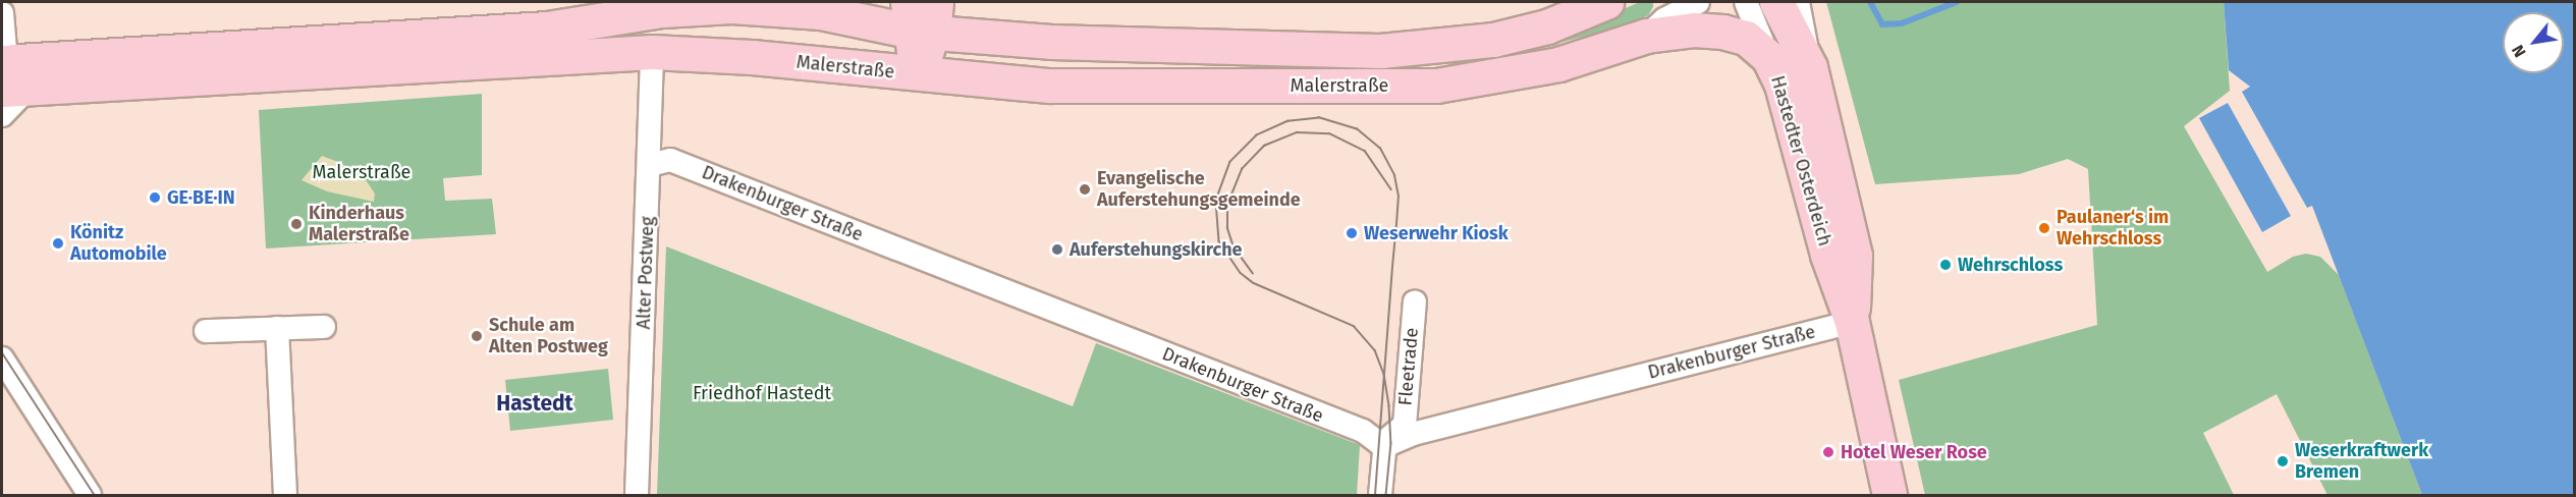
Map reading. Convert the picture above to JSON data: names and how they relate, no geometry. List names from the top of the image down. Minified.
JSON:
{"streets":{"main road":["Malerstraße","Hastedter Osterdeich"],"street":["Drakenburger Straße","Alter Postweg","Fleetrade"]},"crossings":[["Malerstraße","Hastedter Osterdeich"],["Malerstraße","Alter Postweg"],["Hastedter Osterdeich","Drakenburger Straße"],["Drakenburger Straße","Alter Postweg"],["Drakenburger Straße","Fleetrade"]],"districts":["Hastedt"],"parks":["Malerstraße","Friedhof Hastedt"],"places":["Evangelische Auferstehungsgemeinde","GE·BE·IN","Kinderhaus Malerstraße","Paulaner‘s im Wehrschloss","Weserwehr Kiosk","Könitz Automobile","Auferstehungskirche","Wehrschloss","Schule am Alten Postweg","Hotel Weser Rose","Weserkraftwerk Bremen"],"north":"bottom left"}
